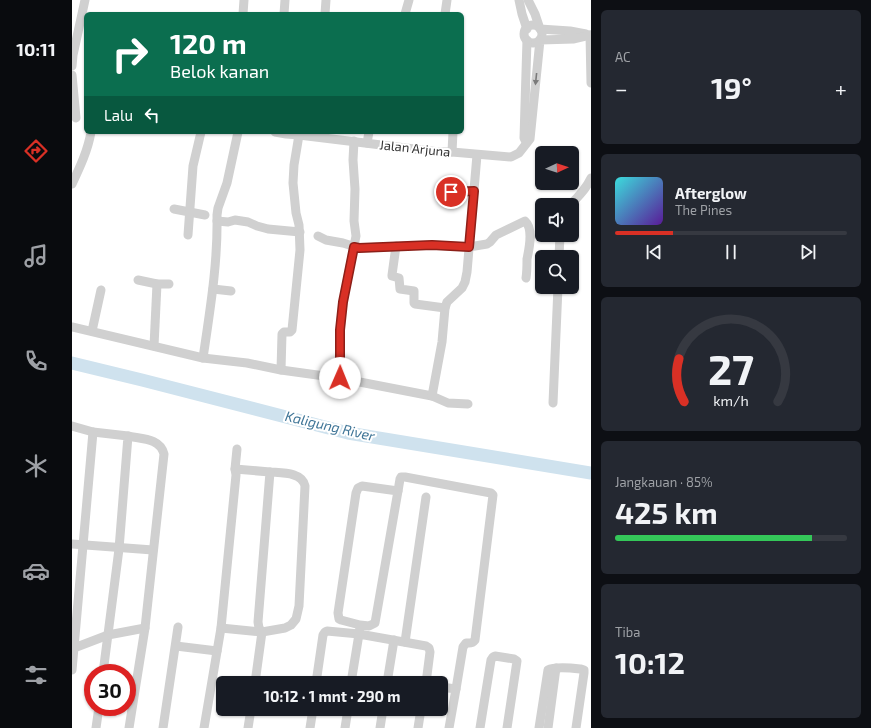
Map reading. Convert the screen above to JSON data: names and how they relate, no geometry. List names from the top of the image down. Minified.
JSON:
{"streets":{"street":["Jalan Arjuna"]},"water":["Kaligung River"],"north":"right","page":{"tabs":"10:11","tile":["AC",["Jangkauan · 85%","425 km"],["Tiba","10:12"]],"turn":["120 m","Belok kanan"],"heat":["−","19°","+"],"then":"Lalu","song":["Afterglow","The Pines"],"limit":"30","trip":"10:12 · 1 mnt · 290 m","gauge":["27","km/h"]}}
